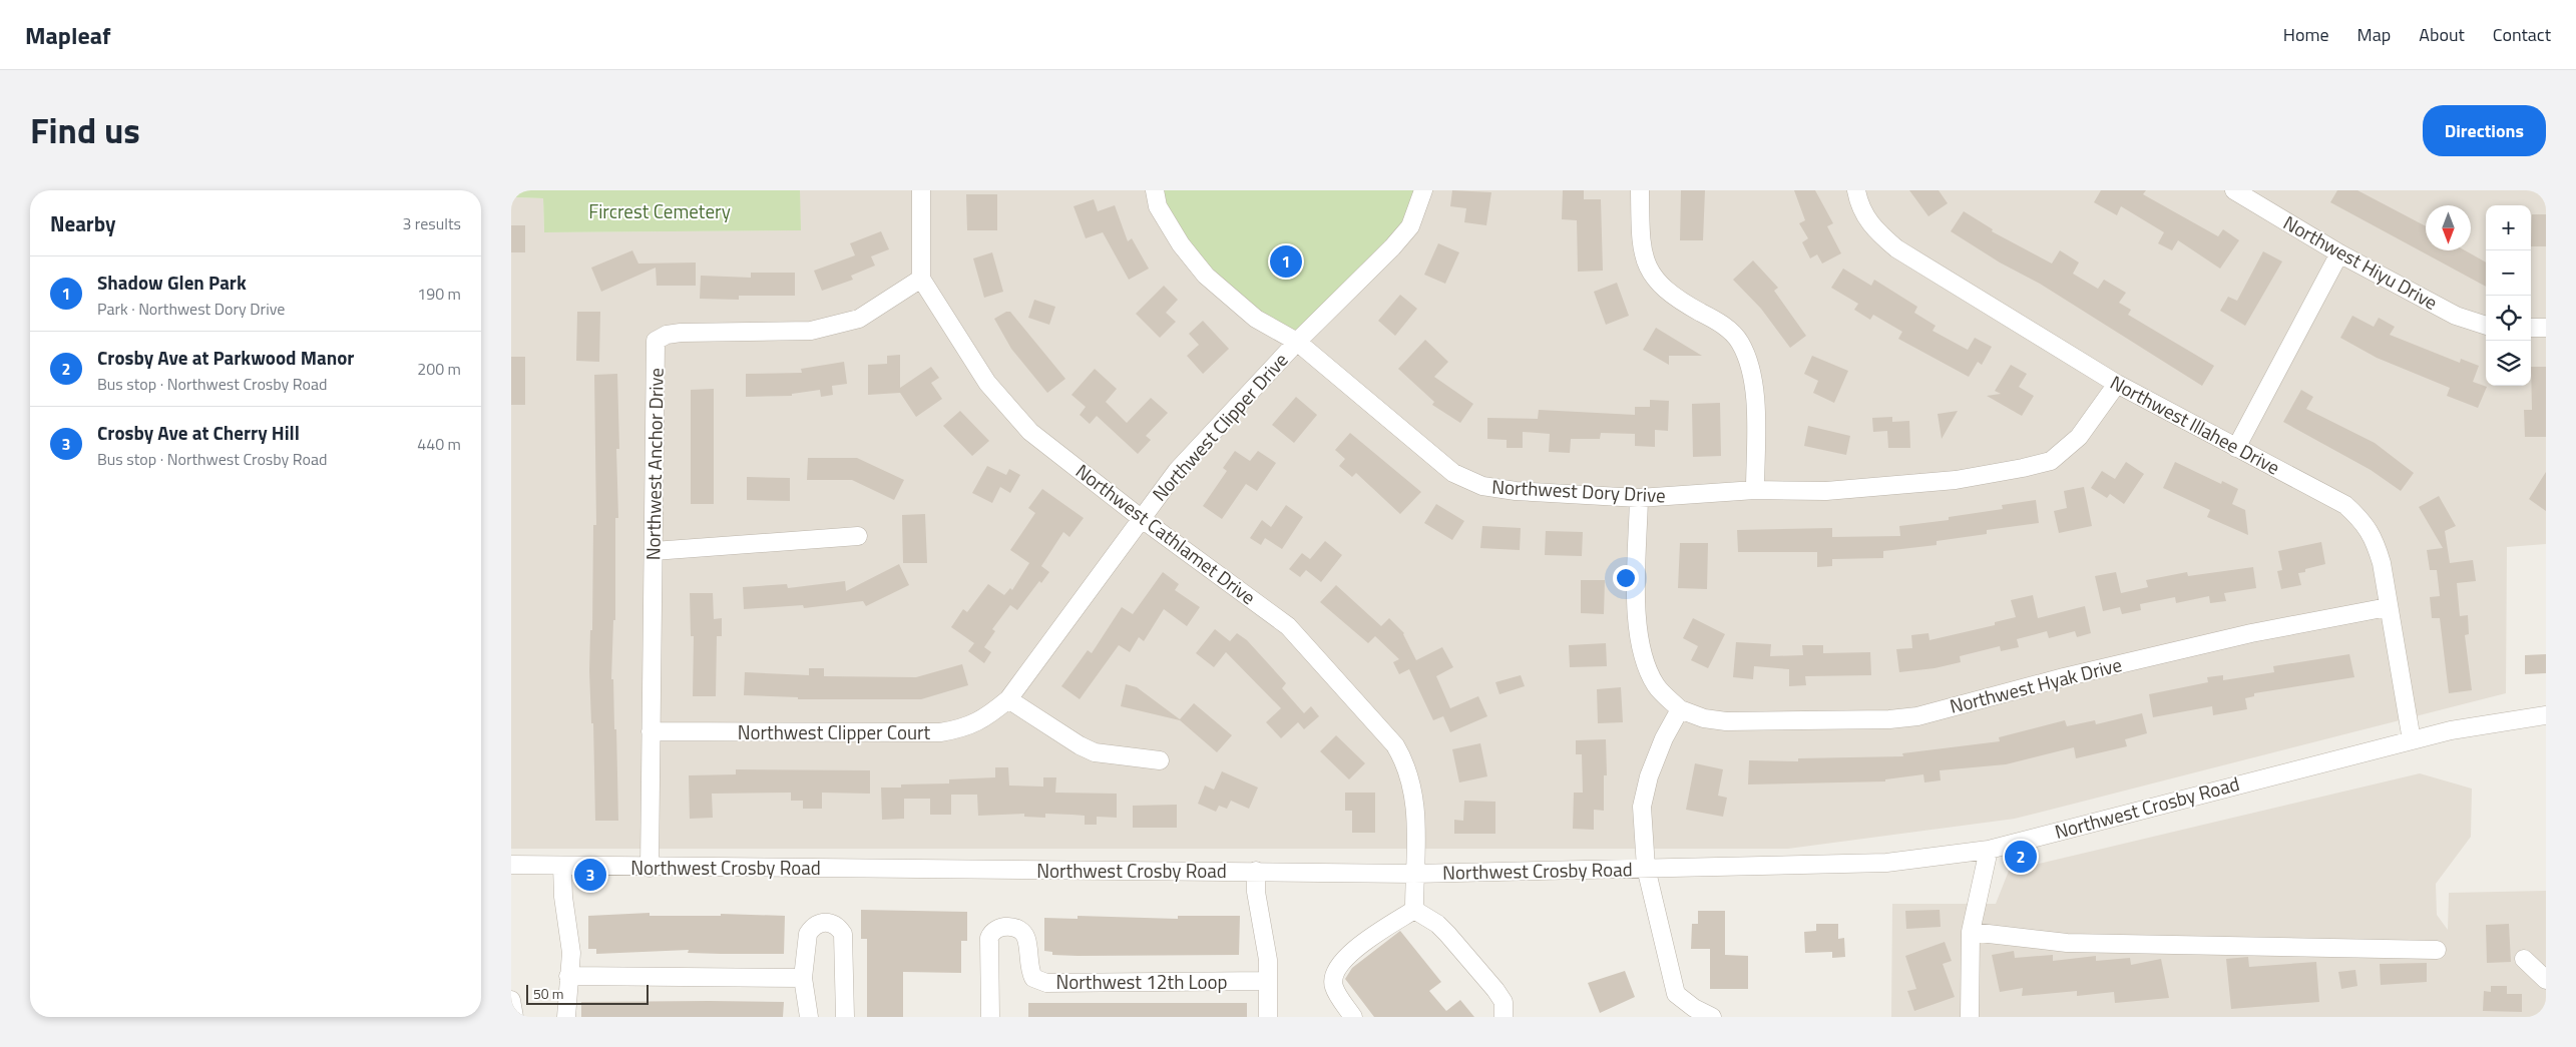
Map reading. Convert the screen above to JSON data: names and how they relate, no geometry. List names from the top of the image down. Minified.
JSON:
{"streets":{"street":["Northwest Hiyu Drive","Northwest Illahee Drive","Northwest Clipper Drive","Northwest Anchor Drive","Northwest Dory Drive","Northwest Cathlamet Drive","Northwest Hyak Drive","Northwest Clipper Court","Northwest Crosby Road","Northwest 12th Loop"]},"crossings":[["Northwest Illahee Drive","Northwest Dory Drive"],["Northwest Illahee Drive","Northwest Hyak Drive"],["Northwest Illahee Drive","Northwest Crosby Road"],["Northwest Clipper Drive","Northwest Dory Drive"],["Northwest Clipper Drive","Northwest Cathlamet Drive"],["Northwest Clipper Drive","Northwest Clipper Court"],["Northwest Anchor Drive","Northwest Cathlamet Drive"],["Northwest Anchor Drive","Northwest Clipper Court"],["Northwest Anchor Drive","Northwest Crosby Road"],["Northwest Cathlamet Drive","Northwest Crosby Road"]],"parks":["Fircrest Cemetery"],"scale_bar":"50 m","north":"bottom","page":{"header":"Mapleaf","nav":["Home","Map","About","Contact"],"title":"Find us","buttons":"Directions","heading":["Nearby","3 results"],"map_buttons":["+","−"],"pins":["1","2","3"],"list":[{"mark":"1","name":"Shadow Glen Park","note":"Park · Northwest Dory Drive","value":"190 m"},{"mark":"2","name":"Crosby Ave at Parkwood Manor","note":"Bus stop · Northwest Crosby Road","value":"200 m"},{"mark":"3","name":"Crosby Ave at Cherry Hill","note":"Bus stop · Northwest Crosby Road","value":"440 m"}],"scale":"50 m"}}
